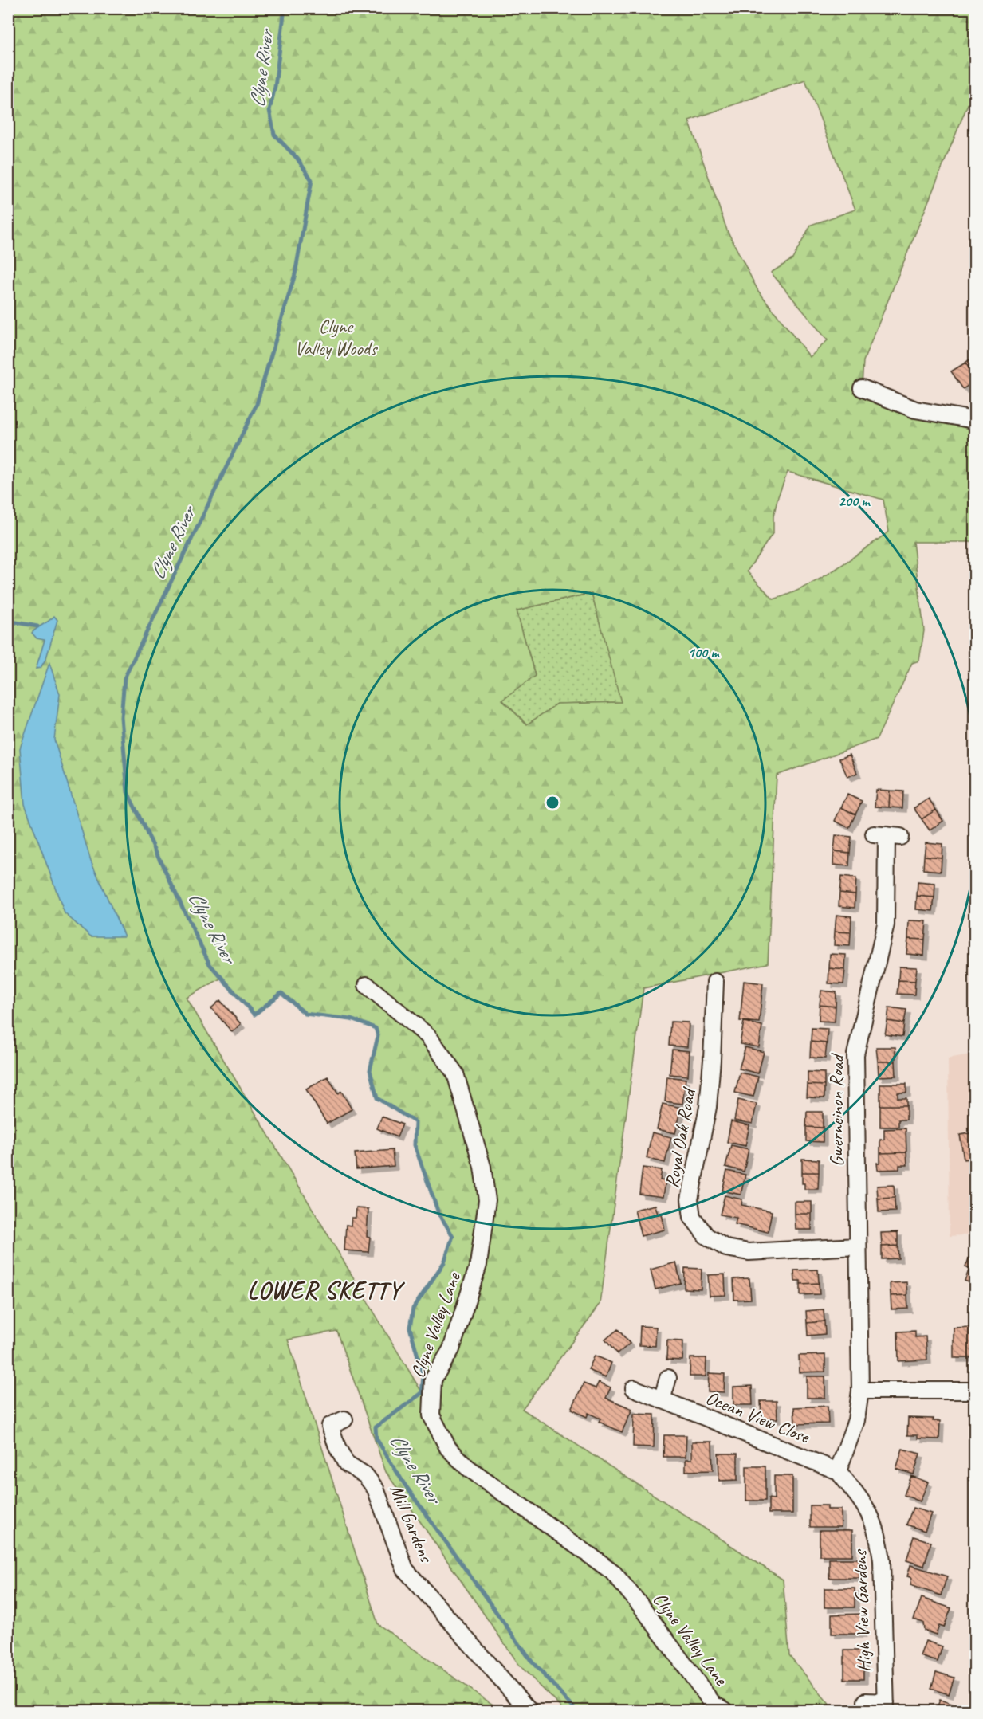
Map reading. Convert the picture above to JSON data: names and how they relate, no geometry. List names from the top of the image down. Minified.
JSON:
{"streets":{"street":["Gwerneinon Road","Royal Oak Road","Clyne Valley Lane","Ocean View Close","Mill Gardens","High View Gardens"]},"crossings":[["Gwerneinon Road","Royal Oak Road"],["Gwerneinon Road","Ocean View Close"],["Gwerneinon Road","High View Gardens"],["Ocean View Close","High View Gardens"]],"districts":["LOWER SKETTY"],"water":["Clyne River"],"parks":["Clyne Valley Woods"],"rings":["200 m","100 m"]}
